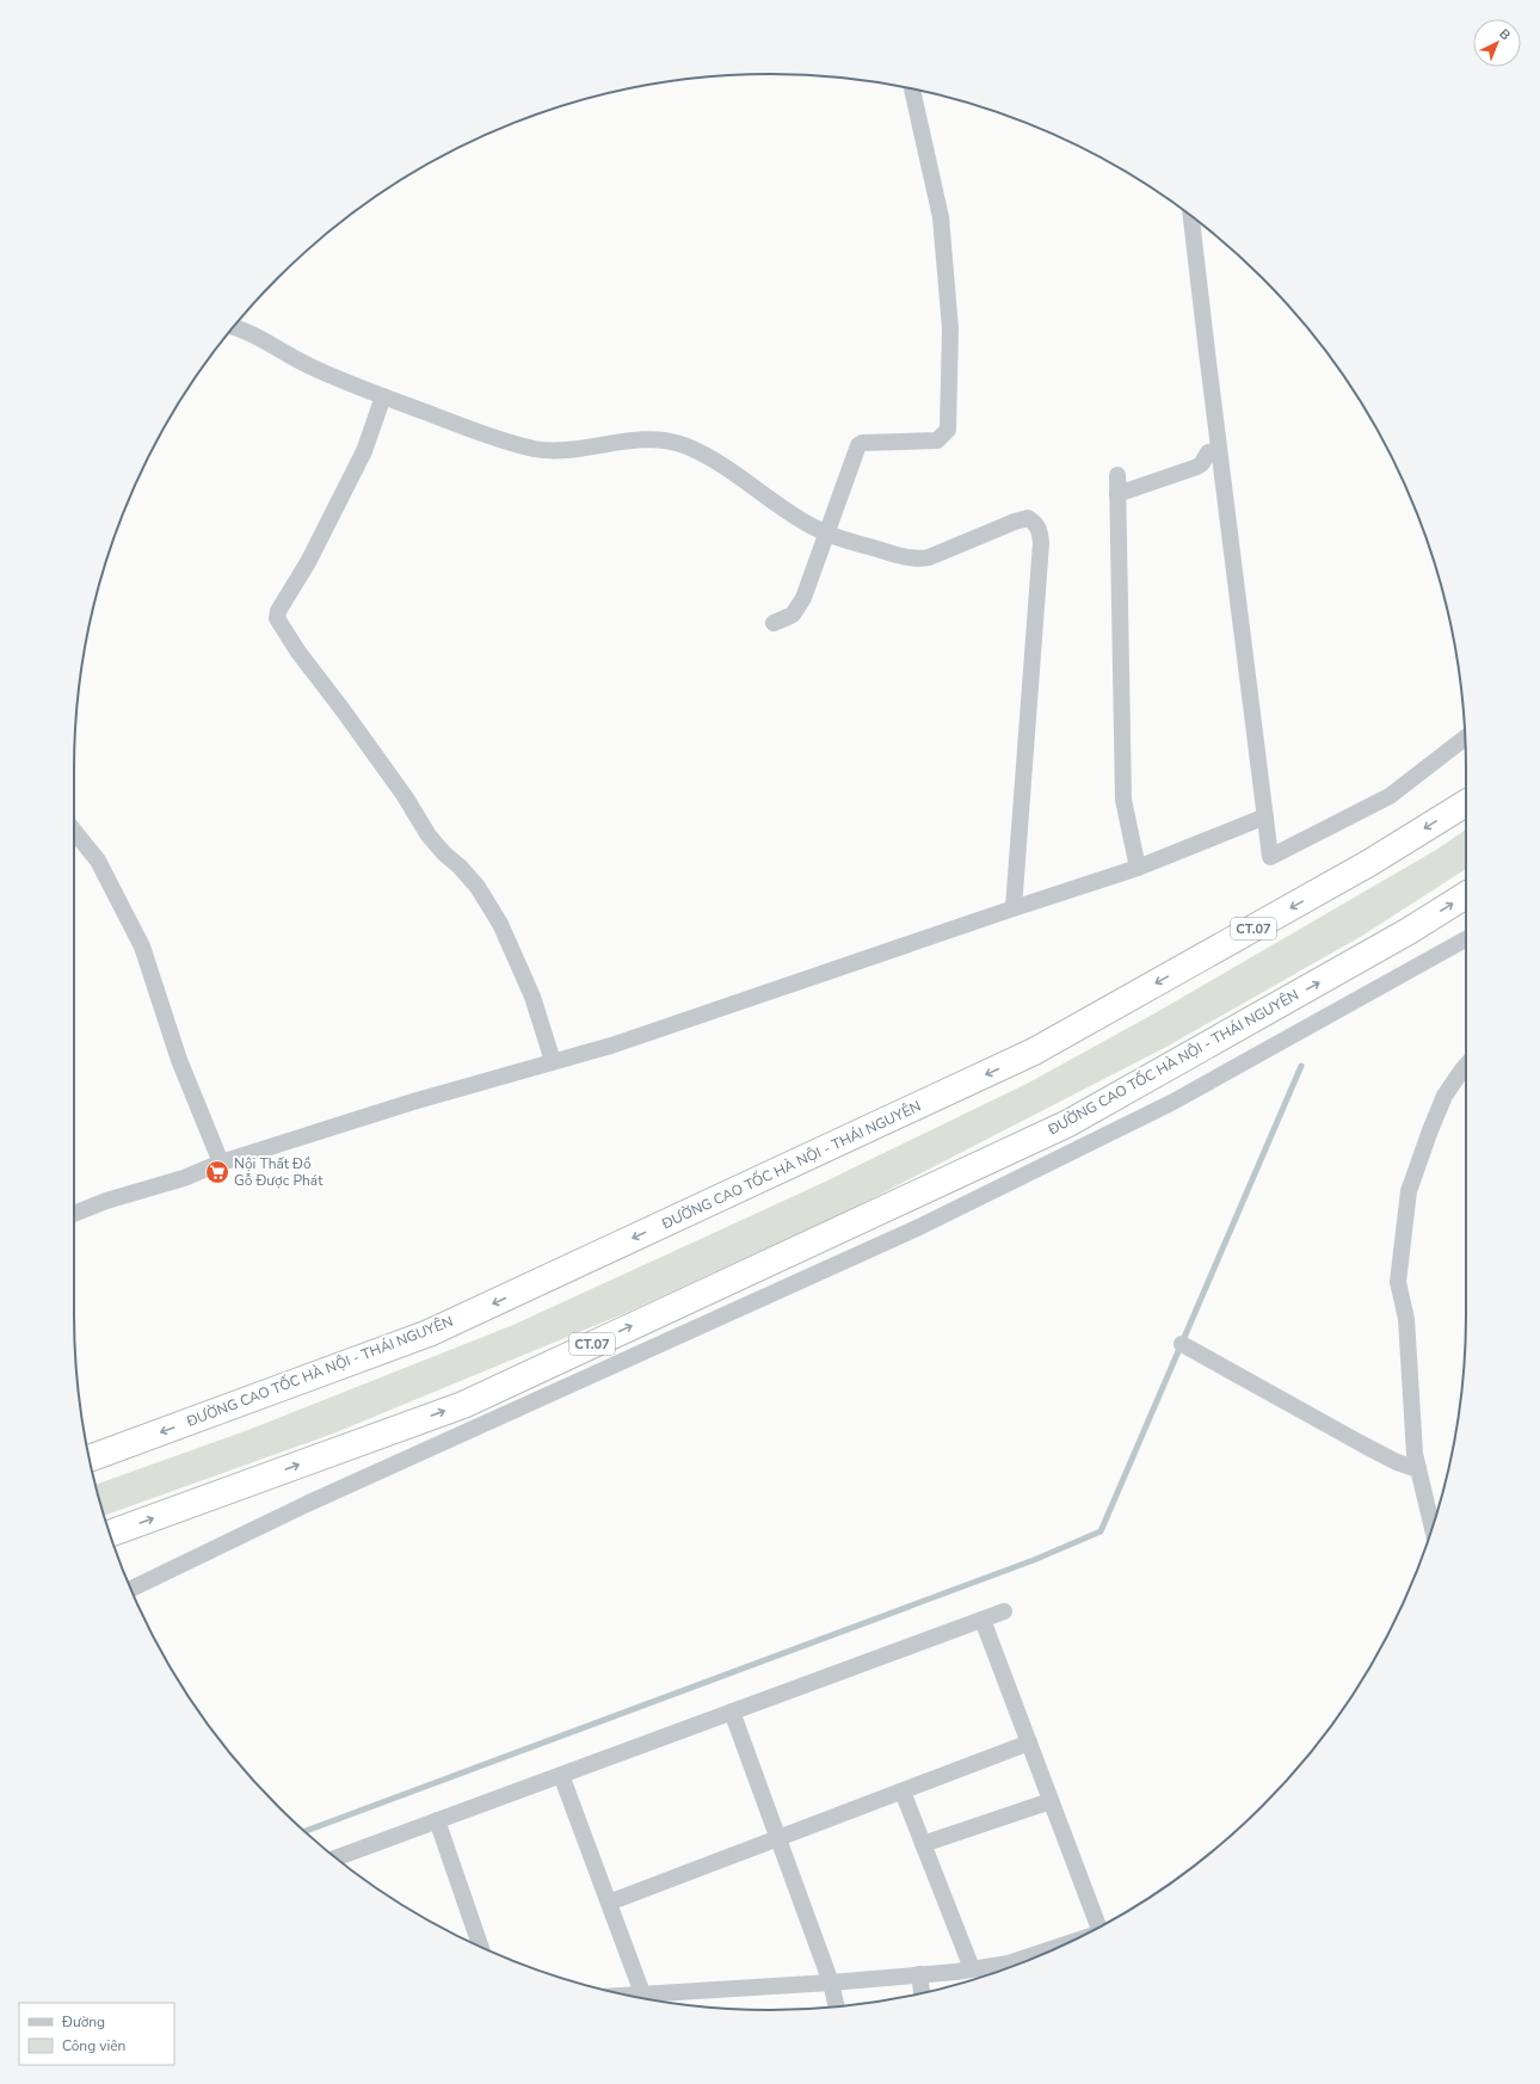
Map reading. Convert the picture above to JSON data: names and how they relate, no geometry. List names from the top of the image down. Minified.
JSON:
{"streets":{"highway":["CT.07","ĐƯỜNG CAO TỐC HÀ NỘI - THÁI NGUYÊN"]},"places":{"supermarket":["Nội Thất Đồ Gỗ Được Phát"]},"legend":["Đường","Công viên"],"north":"top right"}
